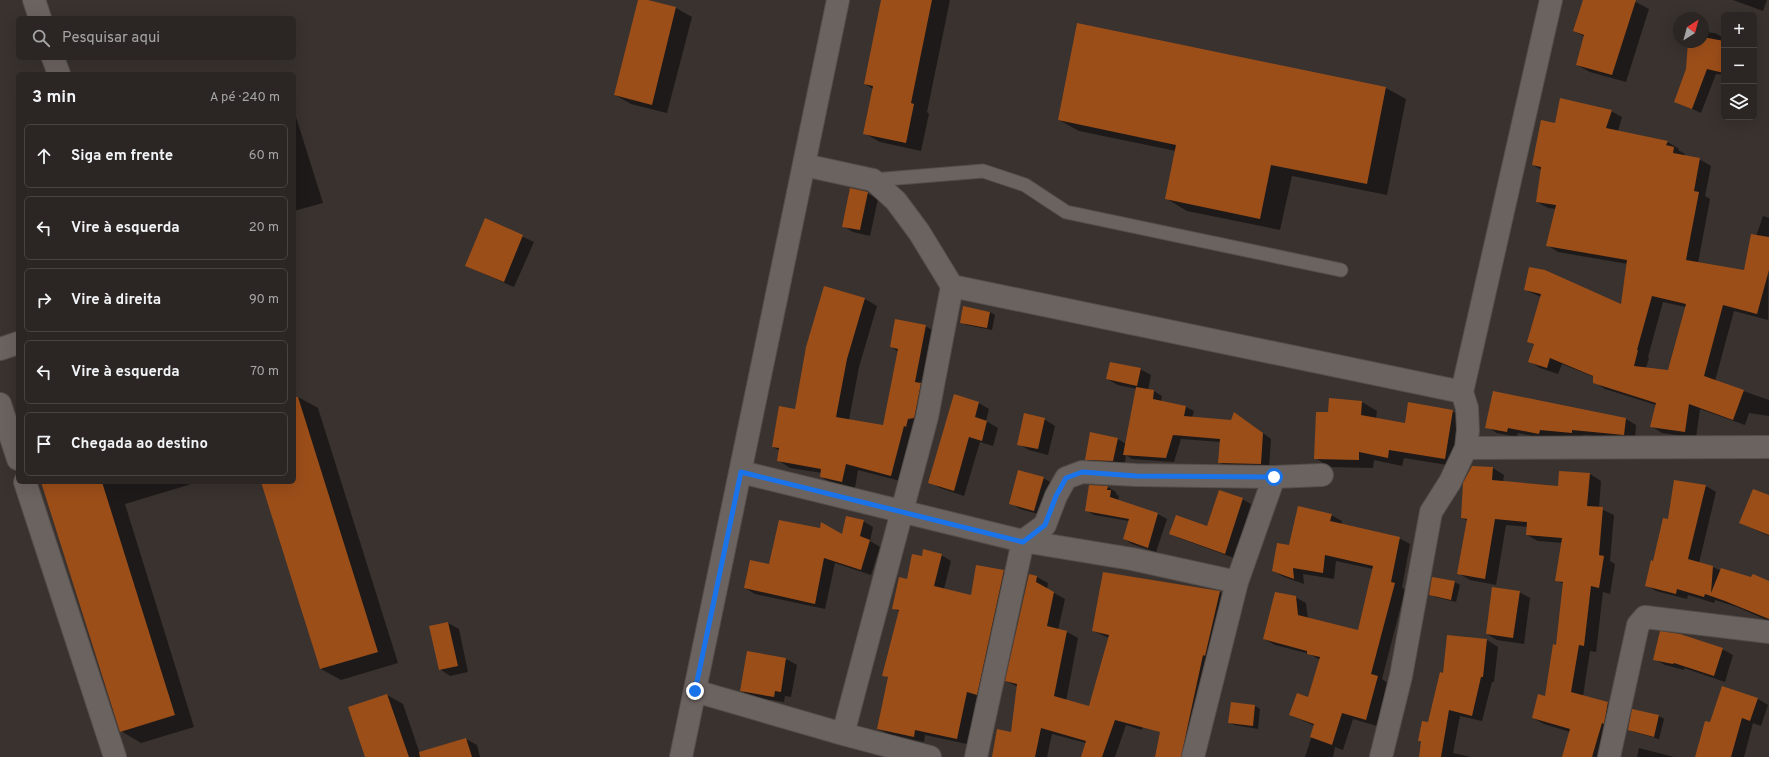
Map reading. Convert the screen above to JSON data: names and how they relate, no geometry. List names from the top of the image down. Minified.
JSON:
{"north":"top right","page":{"map_buttons":["+","−"],"search":"Pesquisar aqui","heading":["3 min","A pé · 240 m"],"list":[["Siga em frente","60 m"],["Vire à esquerda","20 m"],["Vire à direita","90 m"],["Vire à esquerda","70 m"],"Chegada ao destino"]}}
